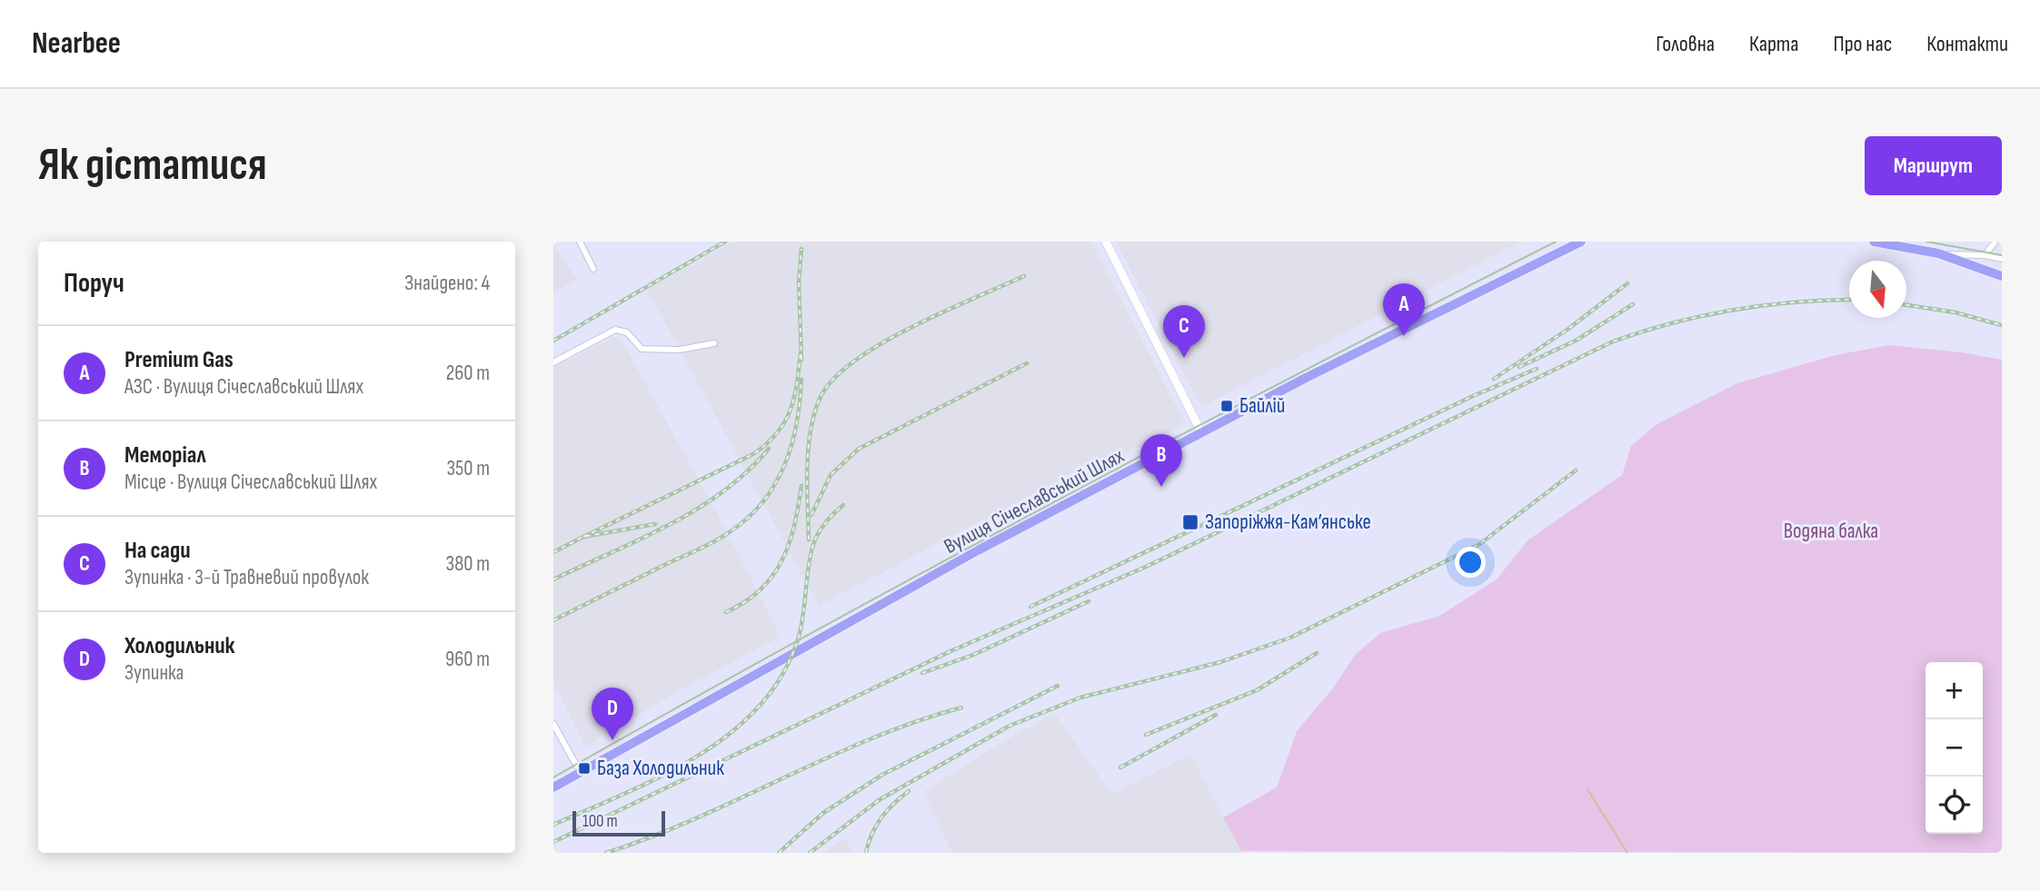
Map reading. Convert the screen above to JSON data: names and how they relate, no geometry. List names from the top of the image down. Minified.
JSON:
{"streets":{"main road":["Вулиця Січеславський Шлях"]},"parks":["Водяна балка"],"places":{"transit":["Байлій","Запоріжжя-Кам’янське","База Холодильник"]},"scale_bar":"100 m","north":"bottom","page":{"header":"Nearbee","nav":["Головна","Карта","Про нас","Контакти"],"buttons":"Маршрут","title":"Як дістатися","heading":["Поруч","Знайдено: 4"],"pins":["A","C","B","D"],"list":[{"mark":"A","name":"Premium Gas","note":"АЗС · Вулиця Січеславський Шлях","value":"260 m"},{"mark":"B","name":"Меморіал","note":"Місце · Вулиця Січеславський Шлях","value":"350 m"},{"mark":"C","name":"На сади","note":"Зупинка · 3-й Травневий провулок","value":"380 m"},{"mark":"D","name":"Холодильник","note":"Зупинка","value":"960 m"}],"map_buttons":["+","−"],"scale":"100 m"}}
